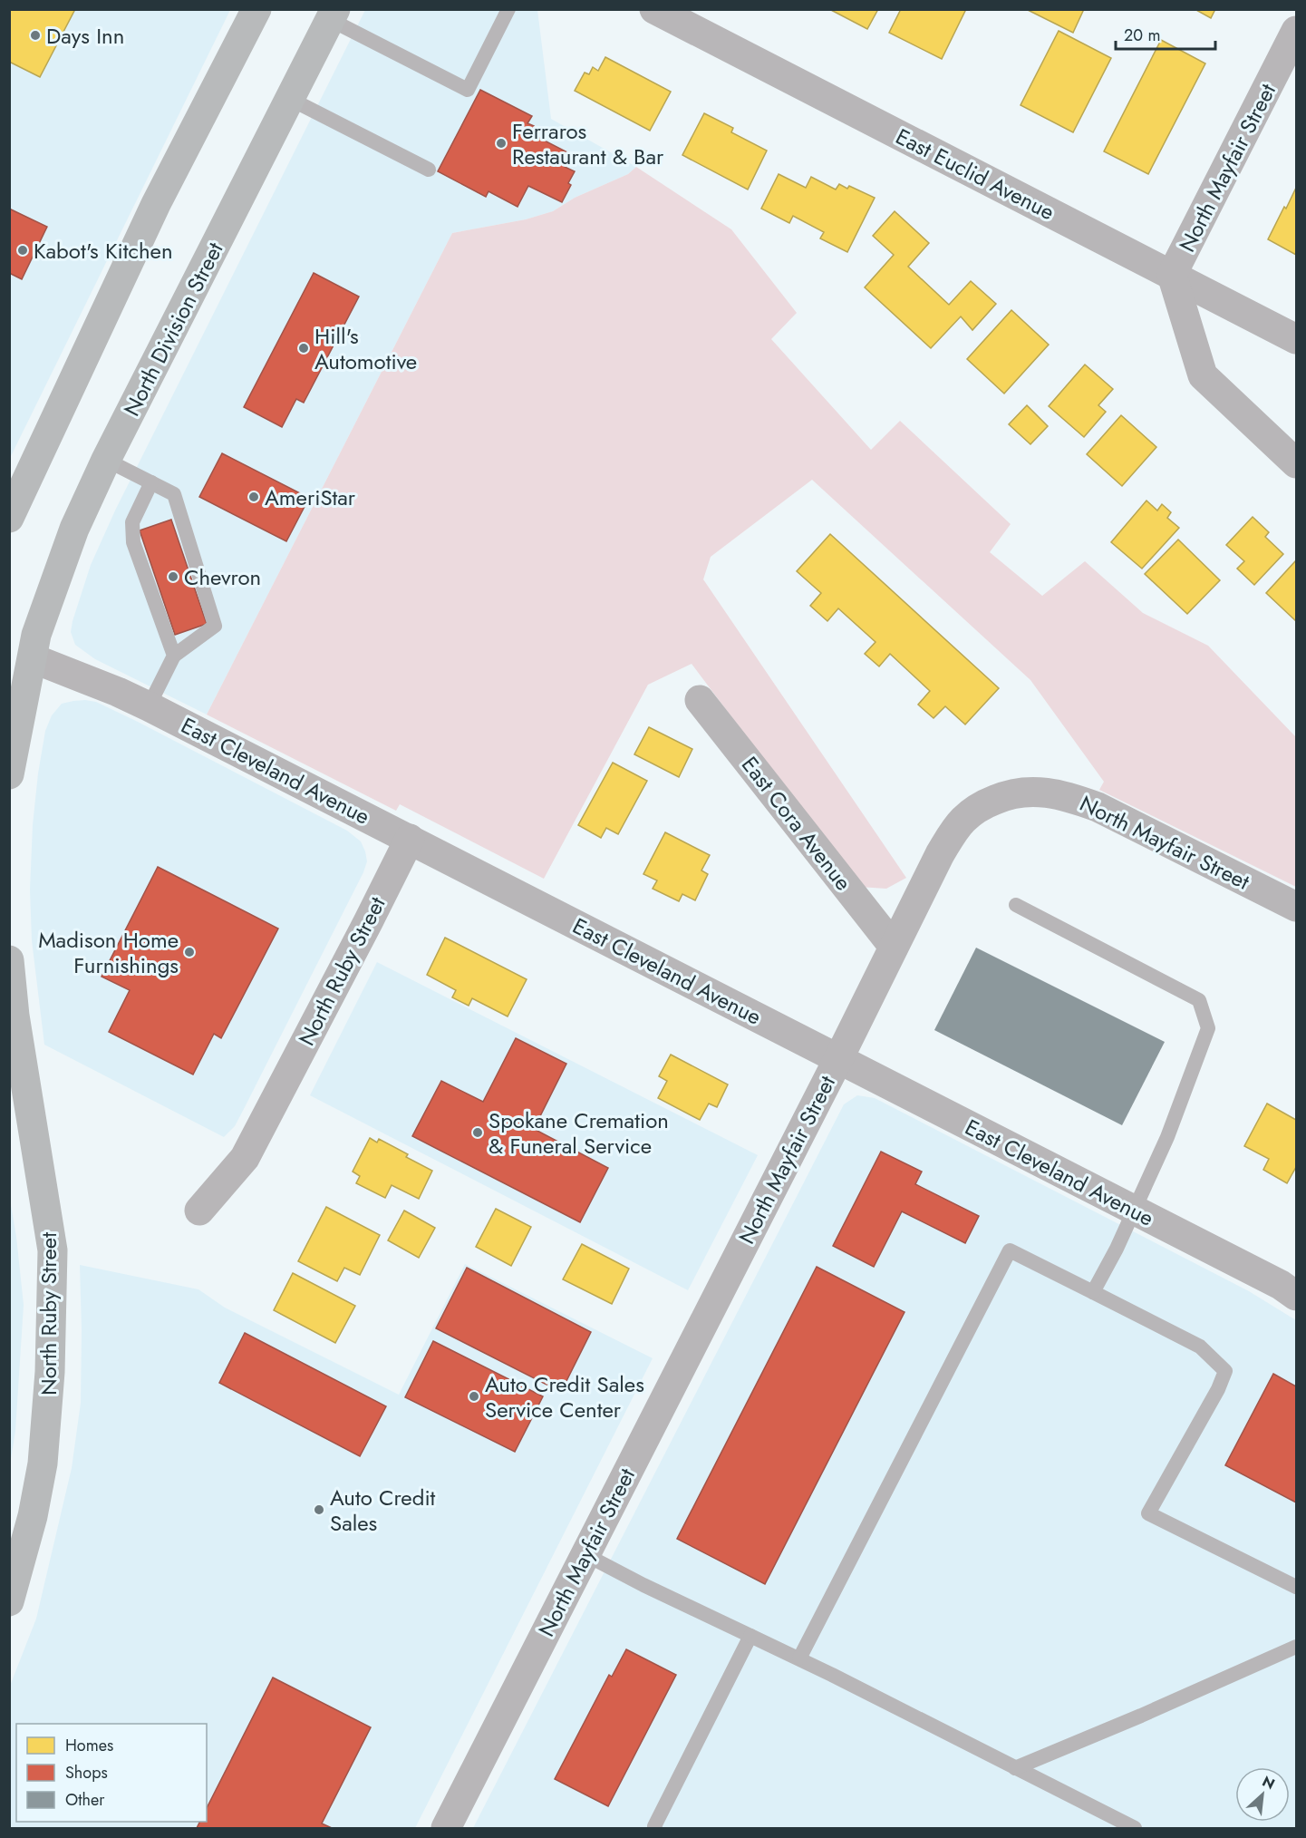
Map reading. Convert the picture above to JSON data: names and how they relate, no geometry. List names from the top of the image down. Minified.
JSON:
{"streets":{"main road":["North Division Street","North Ruby Street"],"street":["North Mayfair Street","East Euclid Avenue","East Cleveland Avenue","East Cora Avenue"]},"crossings":[["North Mayfair Street","East Euclid Avenue"],["North Mayfair Street","East Cleveland Avenue"],["North Mayfair Street","East Cora Avenue"],["North Division Street","East Cleveland Avenue"],["East Cleveland Avenue","North Ruby Street"]],"places":["Days Inn","Ferraros Restaurant & Bar","Kabot's Kitchen","Hill's Automotive","AmeriStar","Chevron","Madison Home Furnishings","Spokane Cremation & Funeral Service","Auto Credit Sales Service Center","Auto Credit Sales"],"legend":["Homes","Shops","Other"],"scale_bar":"20 m","north":"top right"}
